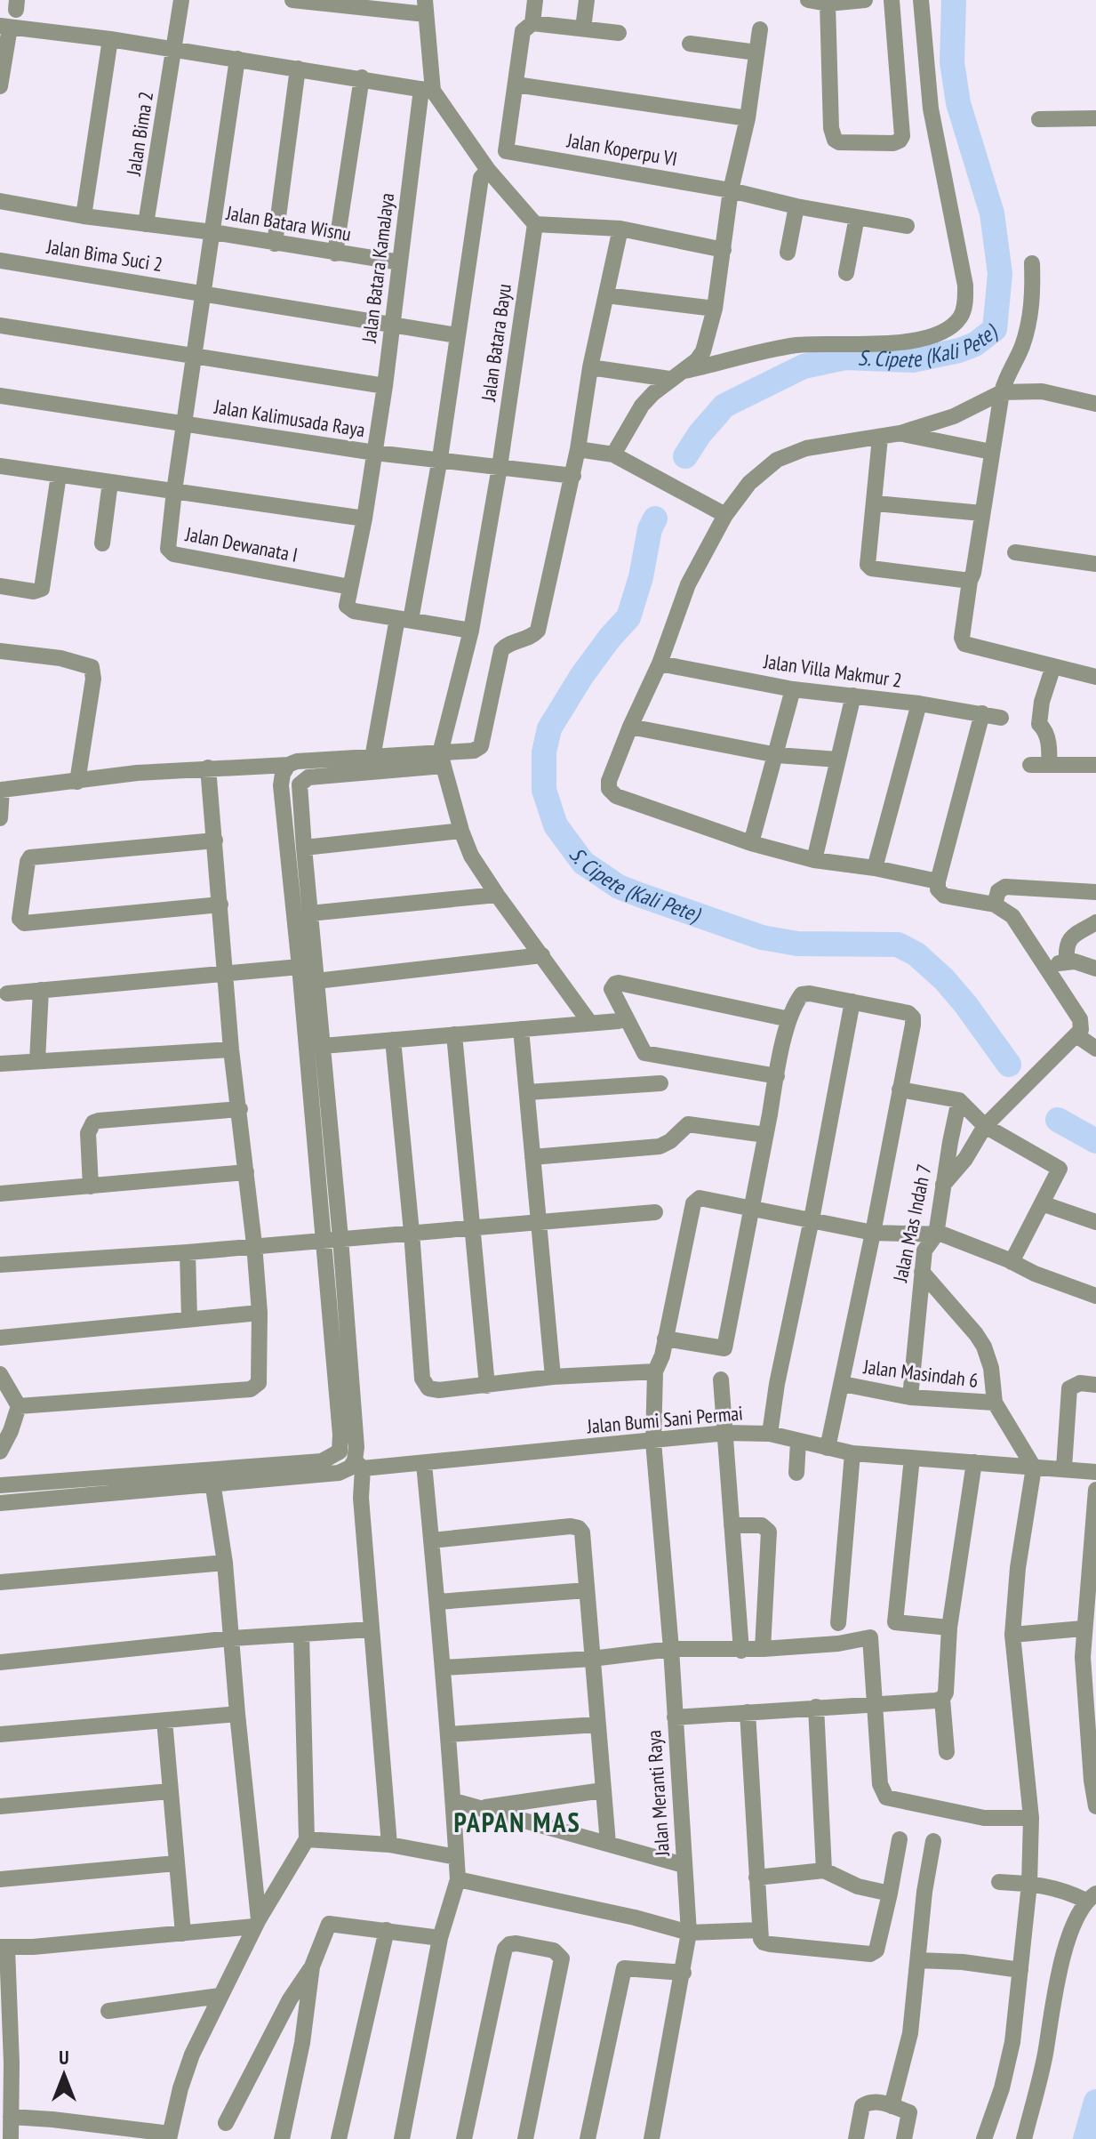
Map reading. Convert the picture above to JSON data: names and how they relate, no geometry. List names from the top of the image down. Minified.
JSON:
{"streets":{"street":["Jalan Bima 2","Jalan Koperpu VI","Jalan Batara Wisnu","Jalan Bima Suci 2","Jalan Batara KamaJaya","Jalan Batara Bayu","Jalan Kalimusada Raya","Jalan Dewanata I","Jalan Villa Makmur 2","Jalan Mas Indah 7","Jalan Masindah 6","Jalan Bumi Sani Permai","Jalan Meranti Raya"]},"crossings":[["Jalan Bima 2","Jalan Batara Wisnu"],["Jalan Batara Wisnu","Jalan Batara KamaJaya"],["Jalan Batara Wisnu","Jalan Dewanata I"],["Jalan Bima Suci 2","Jalan Batara KamaJaya"],["Jalan Bima Suci 2","Jalan Dewanata I"],["Jalan Batara KamaJaya","Jalan Kalimusada Raya"],["Jalan Batara KamaJaya","Jalan Dewanata I"],["Jalan Batara Bayu","Jalan Kalimusada Raya"],["Jalan Kalimusada Raya","Jalan Dewanata I"],["Jalan Mas Indah 7","Jalan Masindah 6"],["Jalan Bumi Sani Permai","Jalan Meranti Raya"]],"districts":["PAPAN MAS"],"water":["S. Cipete (Kali Pete)"],"north":"top"}
